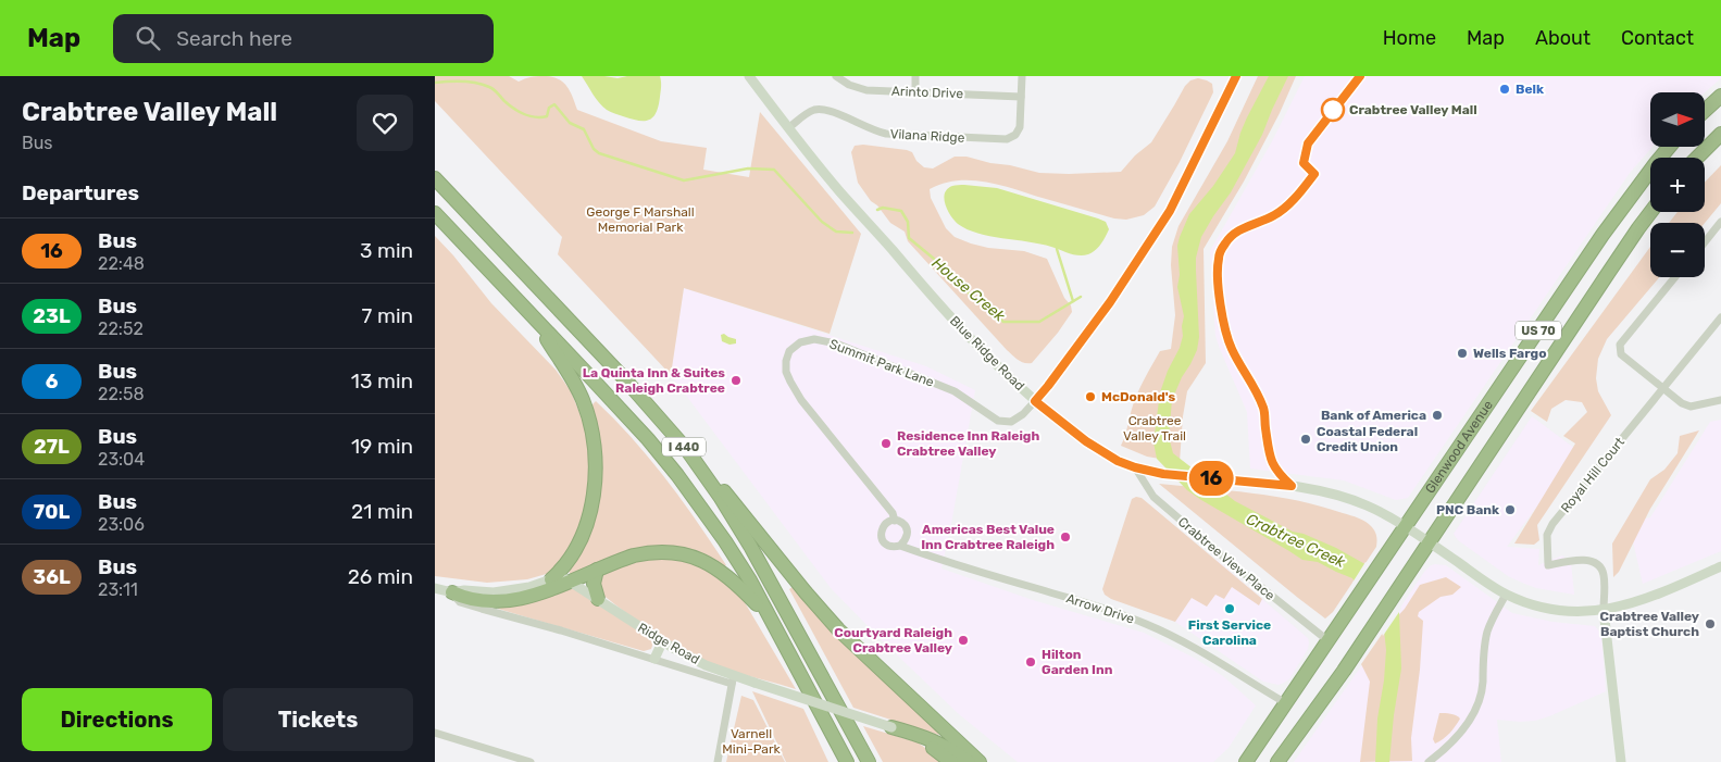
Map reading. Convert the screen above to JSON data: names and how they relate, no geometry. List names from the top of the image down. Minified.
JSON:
{"streets":{"highway":["US 70","I 440","Glenwood Avenue"],"main road":["Blue Ridge Road","Ridge Road"],"street":["Arinto Drive","Vilana Ridge","Summit Park Lane","Royal Hill Court","Crabtree View Place","Arrow Drive"]},"crossings":[["Arinto Drive","Vilana Ridge"],["Vilana Ridge","Blue Ridge Road"],["Blue Ridge Road","Summit Park Lane"],["Blue Ridge Road","Glenwood Avenue"],["Blue Ridge Road","Royal Hill Court"],["Blue Ridge Road","Crabtree View Place"],["Summit Park Lane","Arrow Drive"],["Glenwood Avenue","Crabtree View Place"],["Glenwood Avenue","Arrow Drive"]],"water":["House Creek","Crabtree Creek"],"parks":["George F Marshall Memorial Park","Crabtree Valley Trail","Varnell Mini-Park"],"places":["Belk","Crabtree Valley Mall","Wells Fargo","La Quinta Inn & Suites Raleigh Crabtree","McDonald's","Bank of America","Coastal Federal Credit Union","Residence Inn Raleigh Crabtree Valley","PNC Bank","Americas Best Value Inn Crabtree Raleigh","First Service Carolina","Crabtree Valley Baptist Church","Courtyard Raleigh Crabtree Valley","Hilton Garden Inn"],"lines":["bus line 16"],"north":"right","page":{"header":"Map","search":"Search here","nav":["Home","Map","About","Contact"],"heading":[["Crabtree Valley Mall","Bus"],"Departures"],"on_map":"16","map_buttons":["+","−"],"list":[{"mark":"16","name":"Bus","note":"22:48","value":"3 min"},{"mark":"23L","name":"Bus","note":"22:52","value":"7 min"},{"mark":"6","name":"Bus","note":"22:58","value":"13 min"},{"mark":"27L","name":"Bus","note":"23:04","value":"19 min"},{"mark":"70L","name":"Bus","note":"23:06","value":"21 min"},{"mark":"36L","name":"Bus","note":"23:11","value":"26 min"}],"buttons":["Directions","Tickets"]}}
